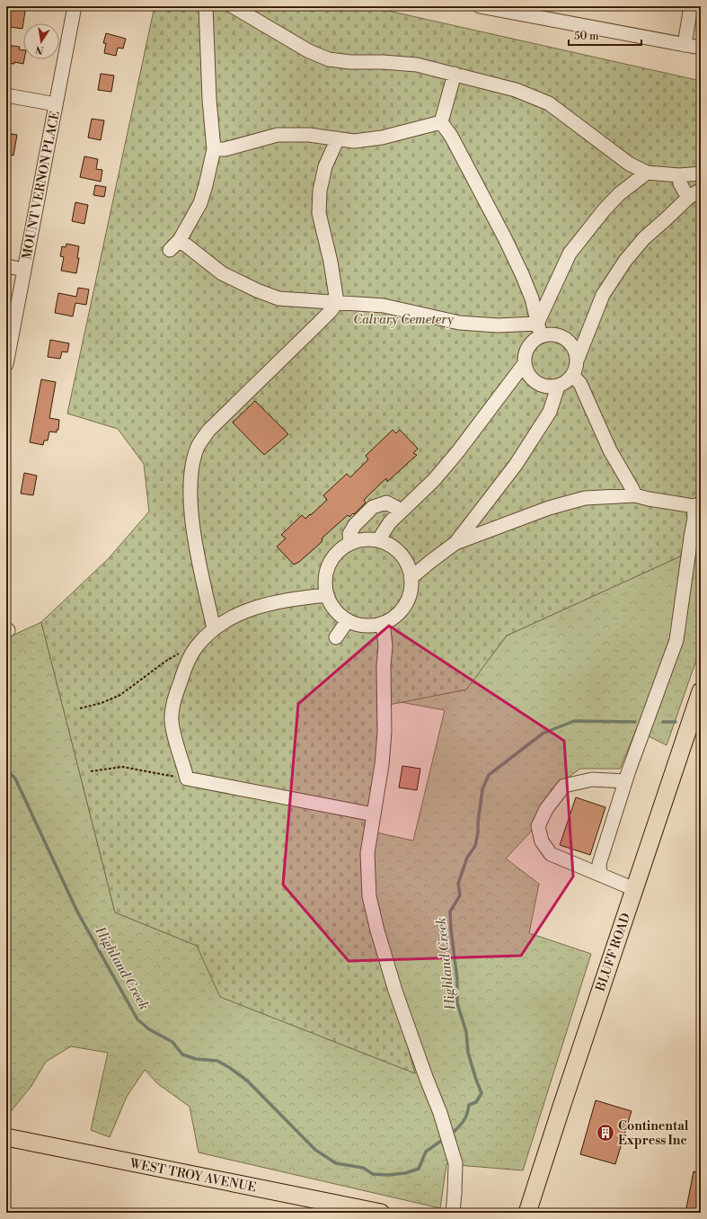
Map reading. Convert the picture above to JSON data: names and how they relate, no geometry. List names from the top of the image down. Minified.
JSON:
{"streets":{"main road":["BLUFF ROAD","WEST TROY AVENUE"],"street":["MOUNT VERNON PLACE"]},"water":["Highland Creek"],"parks":["Calvary Cemetery"],"places":{"building":["Continental Express Inc"]},"scale_bar":"50 m","north":"bottom"}
